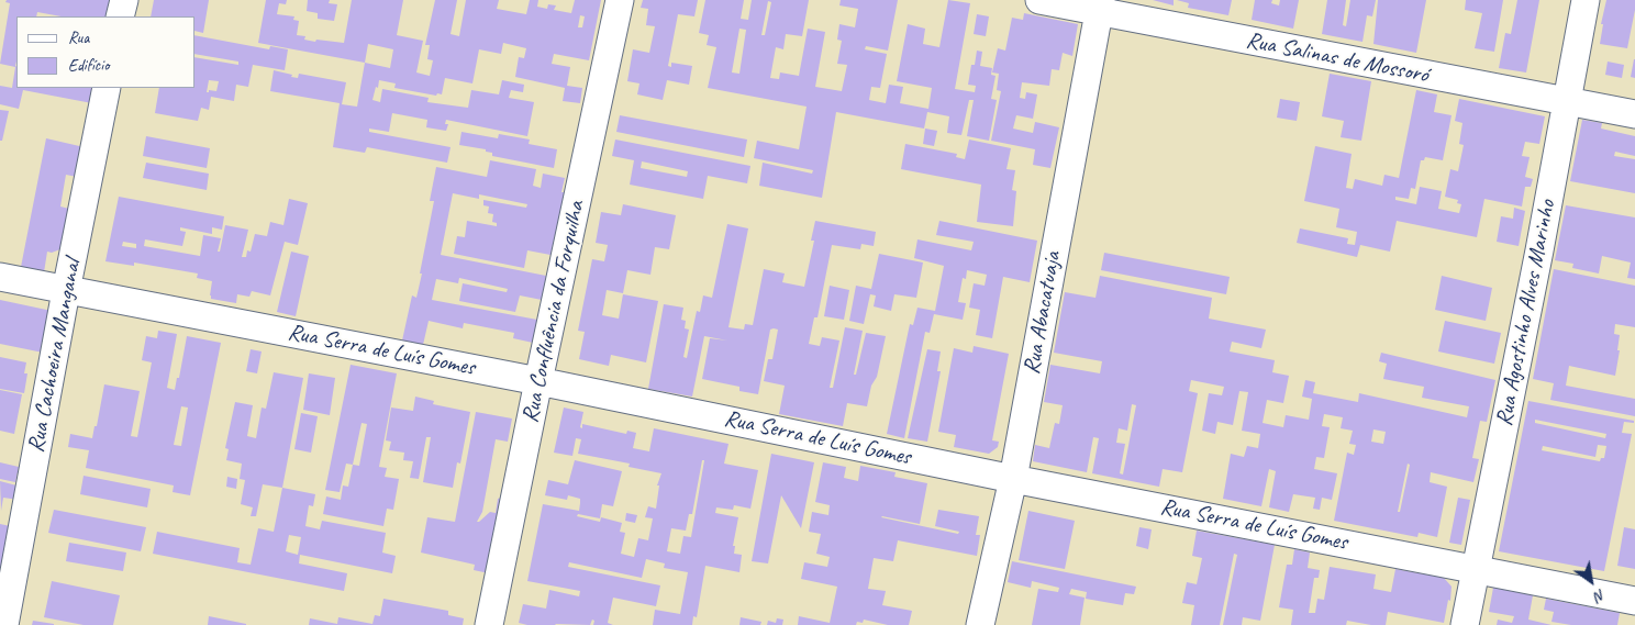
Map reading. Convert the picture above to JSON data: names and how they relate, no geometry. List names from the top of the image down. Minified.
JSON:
{"streets":{"street":["Rua Salinas de Mossoró","Rua Confluência da Forquilha","Rua Abacatuaja","Rua Agostinho Alves Marinho","Rua Serra de Luís Gomes","Rua Cachoeira Manganal"]},"crossings":[["Rua Salinas de Mossoró","Rua Abacatuaja"],["Rua Salinas de Mossoró","Rua Agostinho Alves Marinho"],["Rua Confluência da Forquilha","Rua Serra de Luís Gomes"],["Rua Abacatuaja","Rua Serra de Luís Gomes"],["Rua Agostinho Alves Marinho","Rua Serra de Luís Gomes"],["Rua Serra de Luís Gomes","Rua Cachoeira Manganal"]],"legend":["Rua","Edifício"],"north":"bottom right"}
